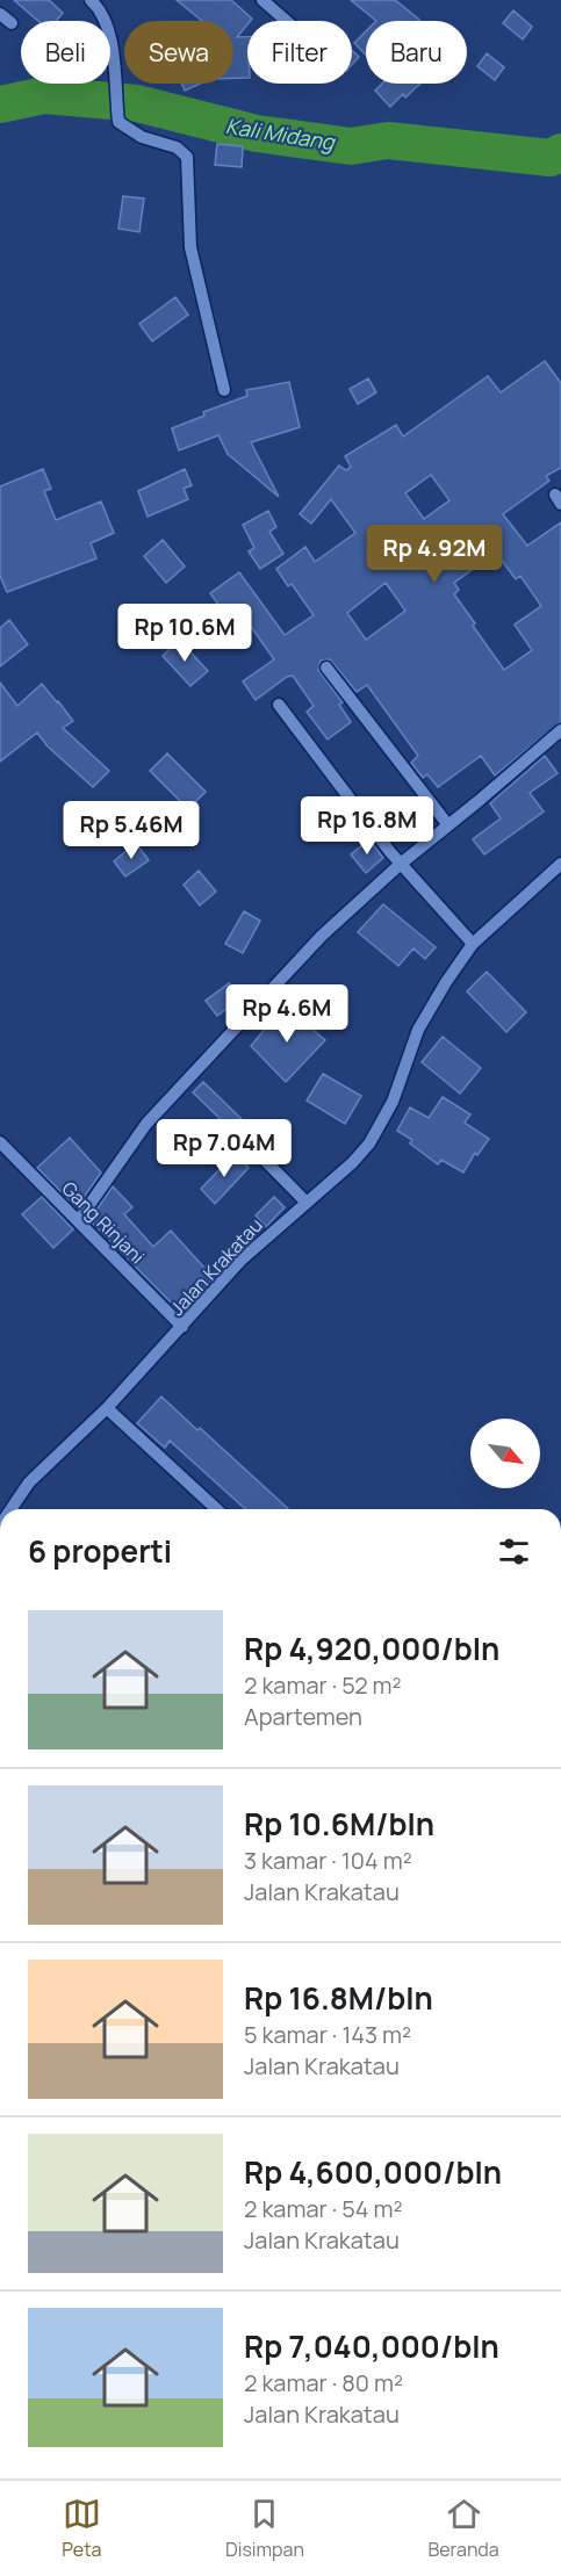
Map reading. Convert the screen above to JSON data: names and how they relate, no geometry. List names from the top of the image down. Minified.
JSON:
{"streets":{"street":["Gang Rinjani","Jalan Krakatau"]},"crossings":[["Gang Rinjani","Jalan Krakatau"]],"water":["Kali Midang"],"north":"bottom right","page":{"chip":["Beli","Sewa","Filter","Baru"],"price":["Rp 4.92M","Rp 10.6M","Rp 16.8M","Rp 5.46M","Rp 4.6M","Rp 7.04M"],"heading":"6 properti","list":[{"name":"Rp 4,920,000/bln","note":"2 kamar · 52 m² · Apartemen"},{"name":"Rp 10.6M/bln","note":"3 kamar · 104 m² · Jalan Krakatau"},{"name":"Rp 16.8M/bln","note":"5 kamar · 143 m² · Jalan Krakatau"},{"name":"Rp 4,600,000/bln","note":"2 kamar · 54 m² · Jalan Krakatau"},{"name":"Rp 7,040,000/bln","note":"2 kamar · 80 m² · Jalan Krakatau"}],"tabs":["Peta","Disimpan","Beranda"]}}
